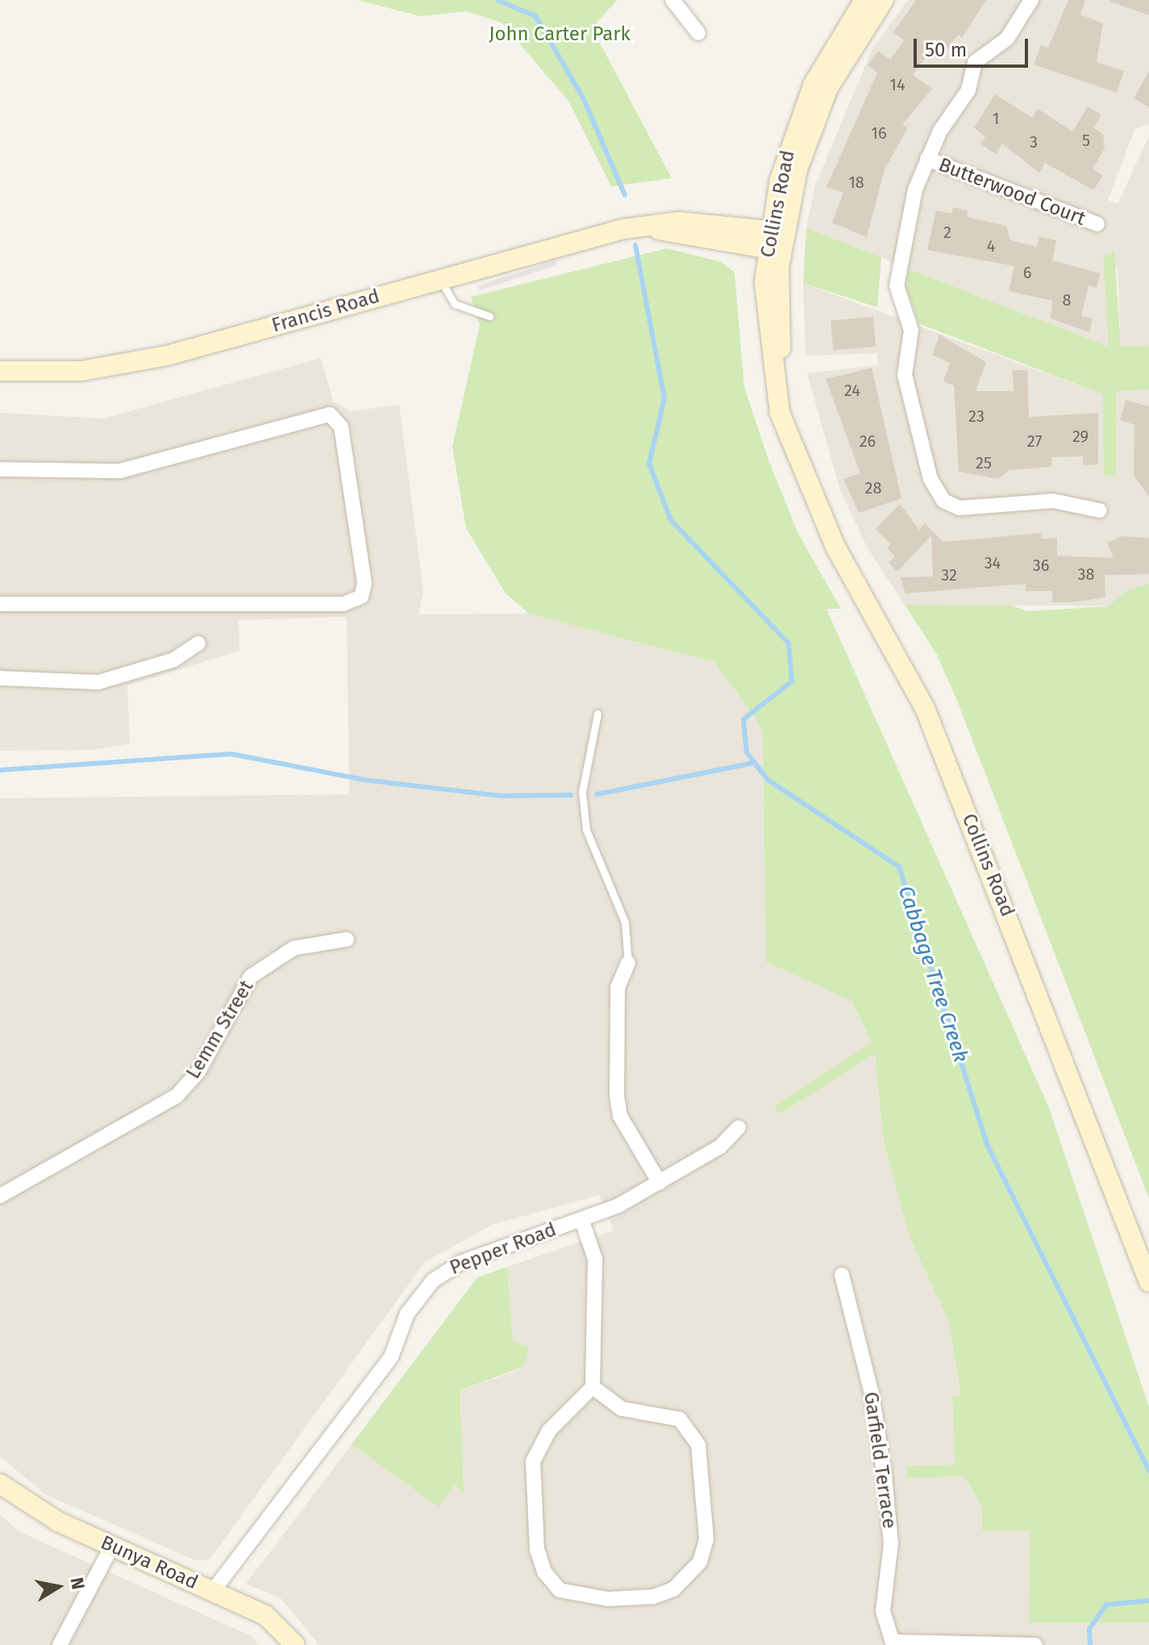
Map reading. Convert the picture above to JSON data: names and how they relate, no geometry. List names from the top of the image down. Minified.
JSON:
{"streets":{"main road":["Collins Road","Francis Road","Bunya Road"],"street":["Butterwood Court","Lemm Street","Pepper Road","Garfield Terrace"]},"crossings":[["Collins Road","Francis Road"],["Pepper Road","Bunya Road"]],"water":["Cabbage Tree Creek"],"parks":["John Carter Park"],"house_numbers":["14","1","16","5","3","18","2","4","6","8","24","23","29","26","27","25","28","34","36","38","32"],"scale_bar":"50 m","north":"right"}
